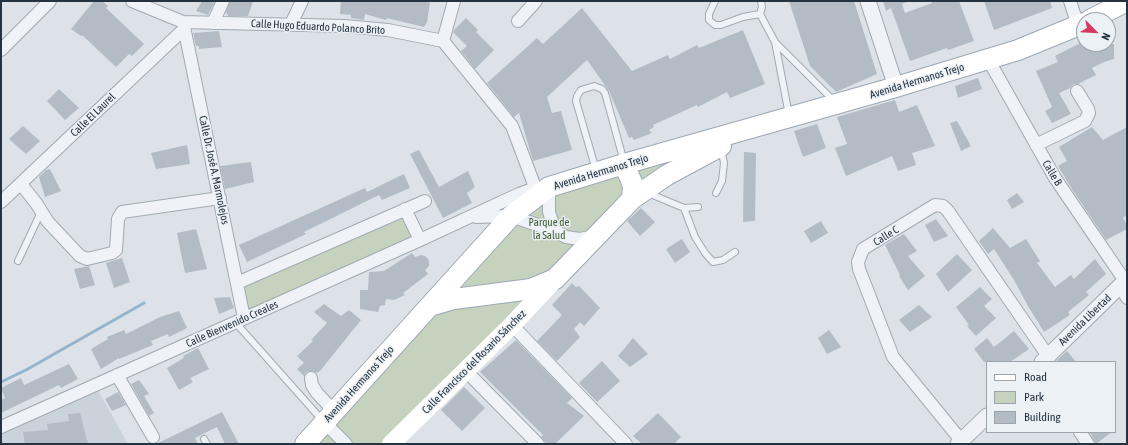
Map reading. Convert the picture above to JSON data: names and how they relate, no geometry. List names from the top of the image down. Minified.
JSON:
{"streets":{"main road":["Avenida Hermanos Trejo","Calle Francisco del Rosario Sánchez"],"street":["Calle Hugo Eduardo Polanco Brito","Calle El Laurel","Calle Dr. José A. Marmolejos","Calle B","Calle C","Avenida Libertad","Calle Bienvenido Creales"]},"crossings":[["Calle Hugo Eduardo Polanco Brito","Calle El Laurel"],["Calle Hugo Eduardo Polanco Brito","Calle Dr. José A. Marmolejos"],["Avenida Hermanos Trejo","Calle B"],["Avenida Hermanos Trejo","Calle Bienvenido Creales"],["Avenida Hermanos Trejo","Calle Francisco del Rosario Sánchez"],["Calle El Laurel","Calle Dr. José A. Marmolejos"],["Calle Dr. José A. Marmolejos","Calle Bienvenido Creales"],["Calle B","Avenida Libertad"],["Calle C","Avenida Libertad"]],"parks":["Parque de la Salud"],"legend":["Road","Park","Building"],"north":"bottom right"}
